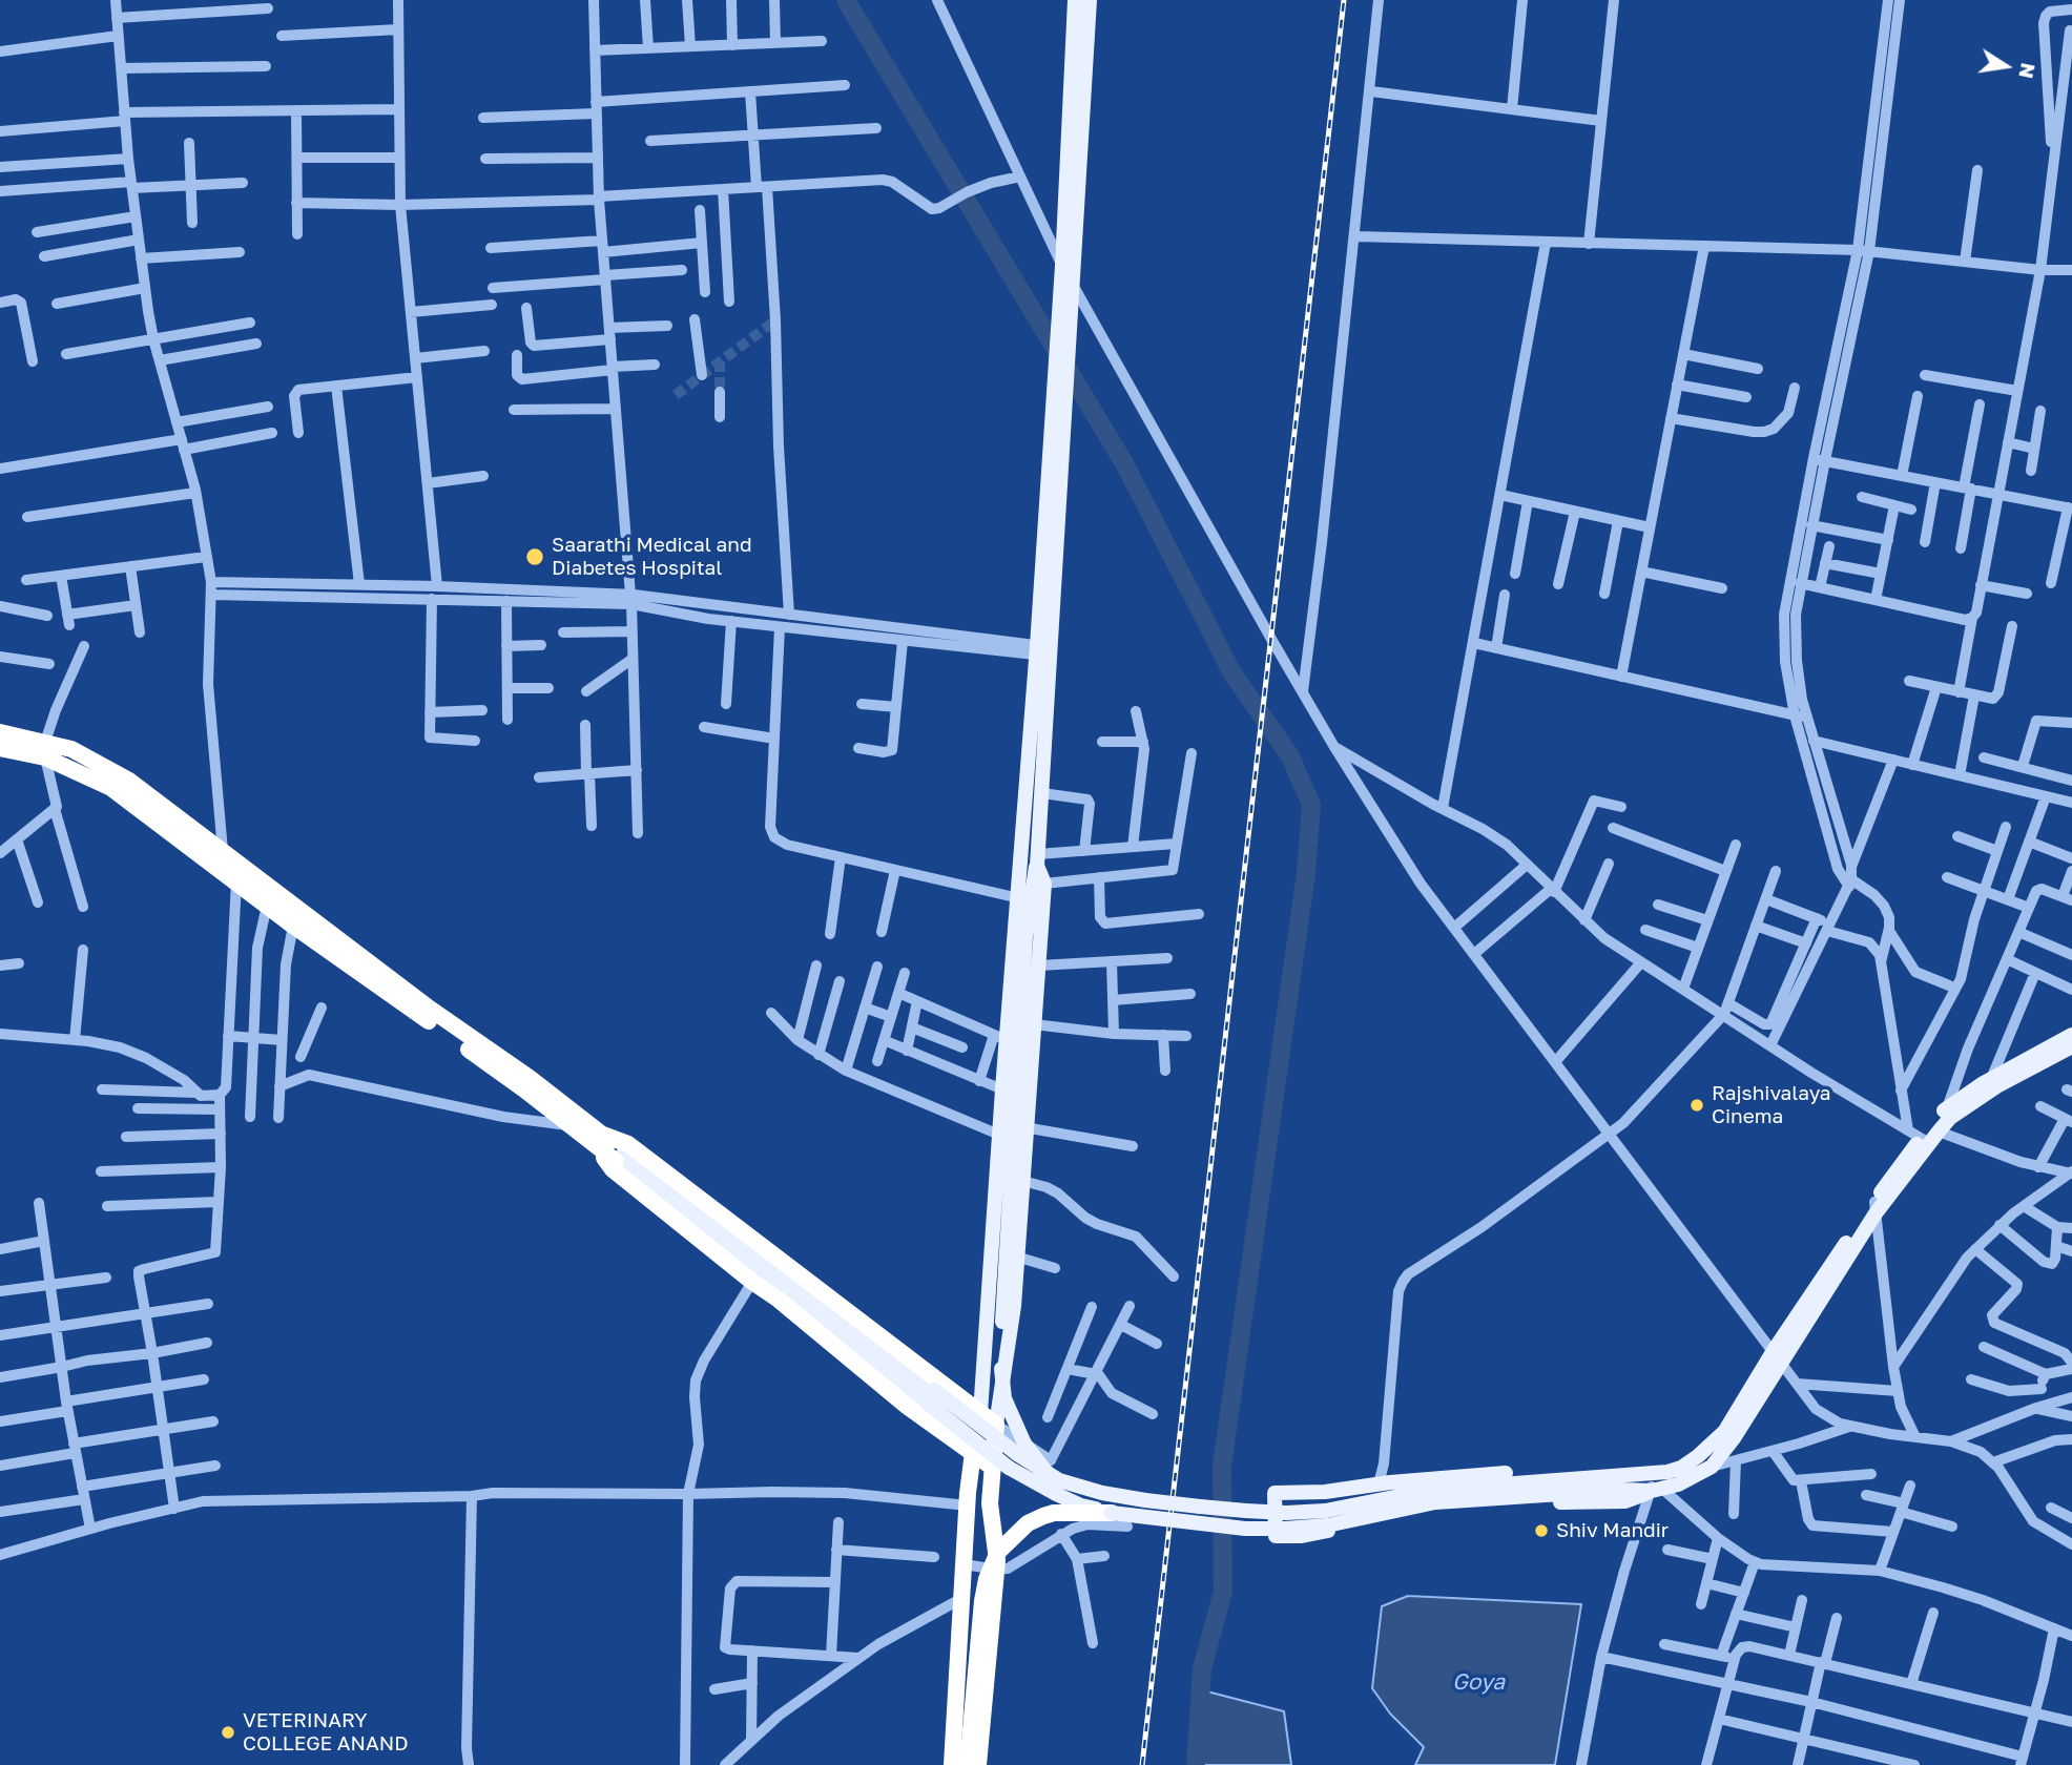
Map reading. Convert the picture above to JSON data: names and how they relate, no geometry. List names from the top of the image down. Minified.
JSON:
{"water":["Goya"],"places":["Saarathi Medical and Diabetes Hospital","Rajshivalaya Cinema","Shiv Mandir","VETERINARY COLLEGE ANAND"],"north":"right"}
